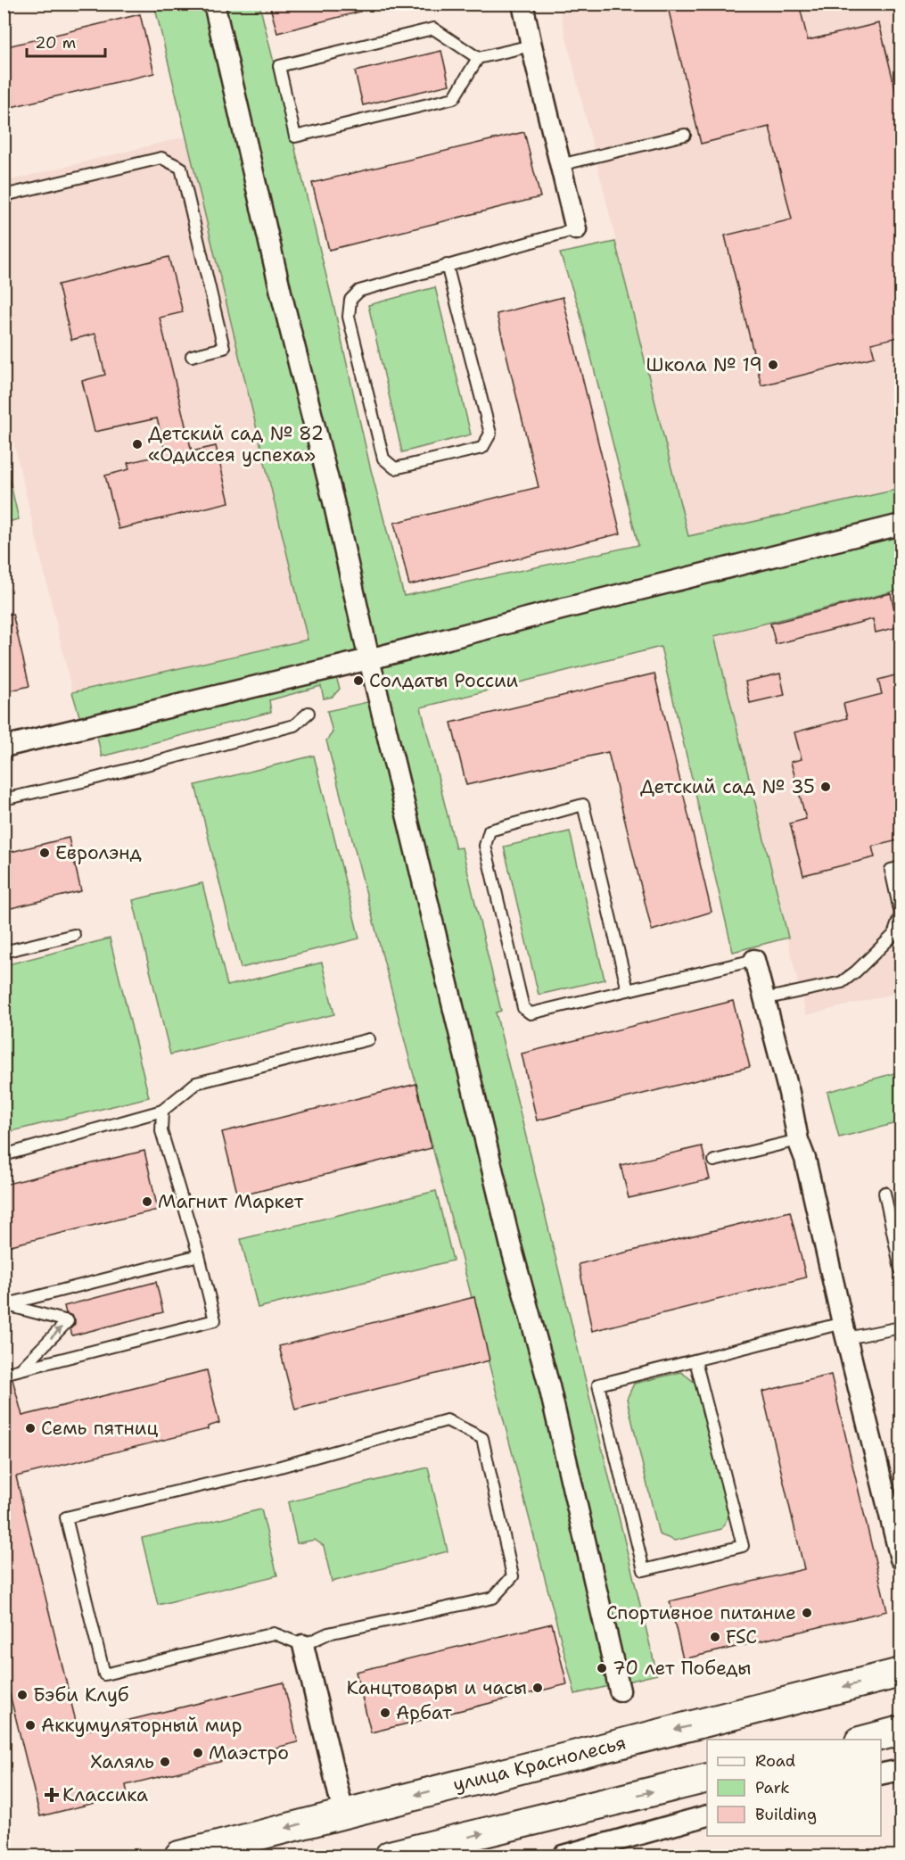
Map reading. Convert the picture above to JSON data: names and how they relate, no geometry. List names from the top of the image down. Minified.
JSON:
{"streets":{"street":["улица Краснолесья"]},"places":{"other":["Школа № 19","Детский сад № 82 «Одиссея успеха»","Солдаты России","Детский сад № 35","Евролэнд","Магнит Маркет","Семь пятниц","Спортивное питание","FSC","70 лет Победы","Канцтовары и часы","Бэби Клуб","Арбат","Аккумуляторный мир","Маэстро","Халяль"],"health":["Классика"]},"legend":["Road","Park","Building"],"scale_bar":"20 m"}
